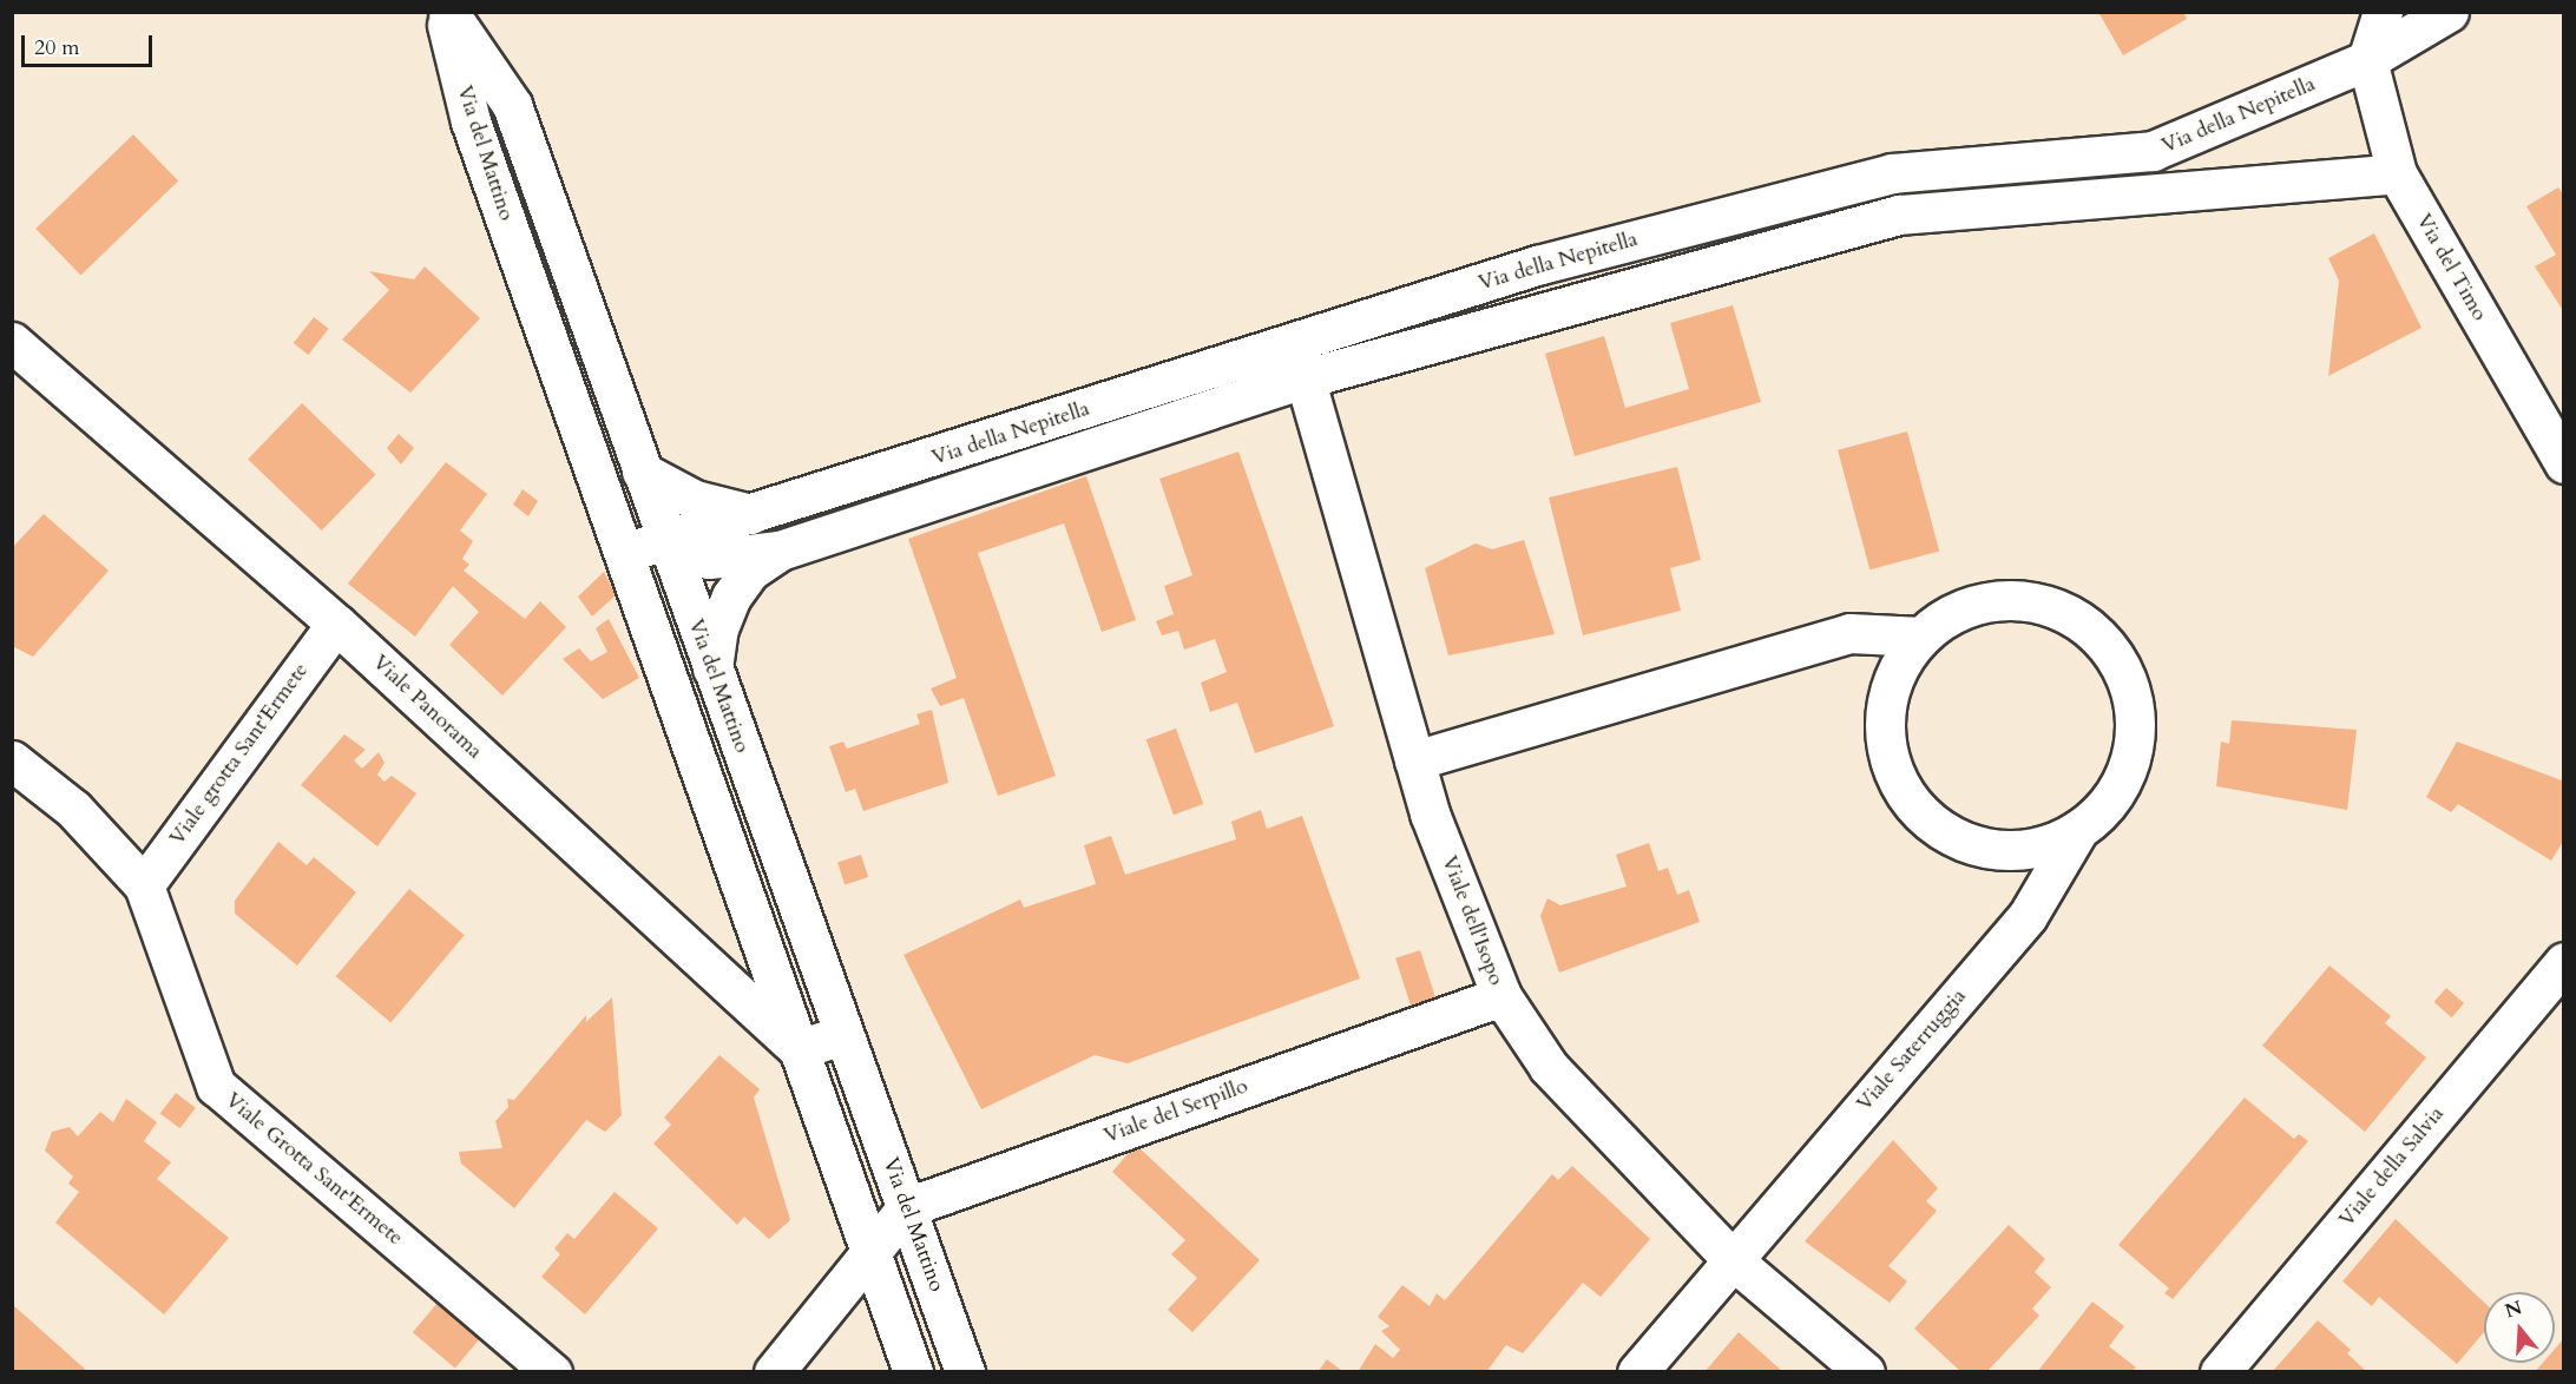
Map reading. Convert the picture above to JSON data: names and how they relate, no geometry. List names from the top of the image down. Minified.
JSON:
{"streets":{"street":["Via della Nepitella","Via del Mattino","Via del Timo","Viale Panorama","Viale grotta Sant'Ermete","Viale dell'Isopo","Viale Saterruggia","Viale del Serpillo","Viale della Salvia","Viale Grotta Sant'Ermete"]},"crossings":[["Via della Nepitella","Via del Mattino"],["Via della Nepitella","Via del Timo"],["Via della Nepitella","Viale dell'Isopo"],["Via del Mattino","Viale Panorama"],["Via del Mattino","Viale del Serpillo"],["Viale Panorama","Viale grotta Sant'Ermete"],["Viale grotta Sant'Ermete","Viale Grotta Sant'Ermete"],["Viale dell'Isopo","Viale Saterruggia"],["Viale dell'Isopo","Viale del Serpillo"]],"scale_bar":"20 m","north":"top"}
